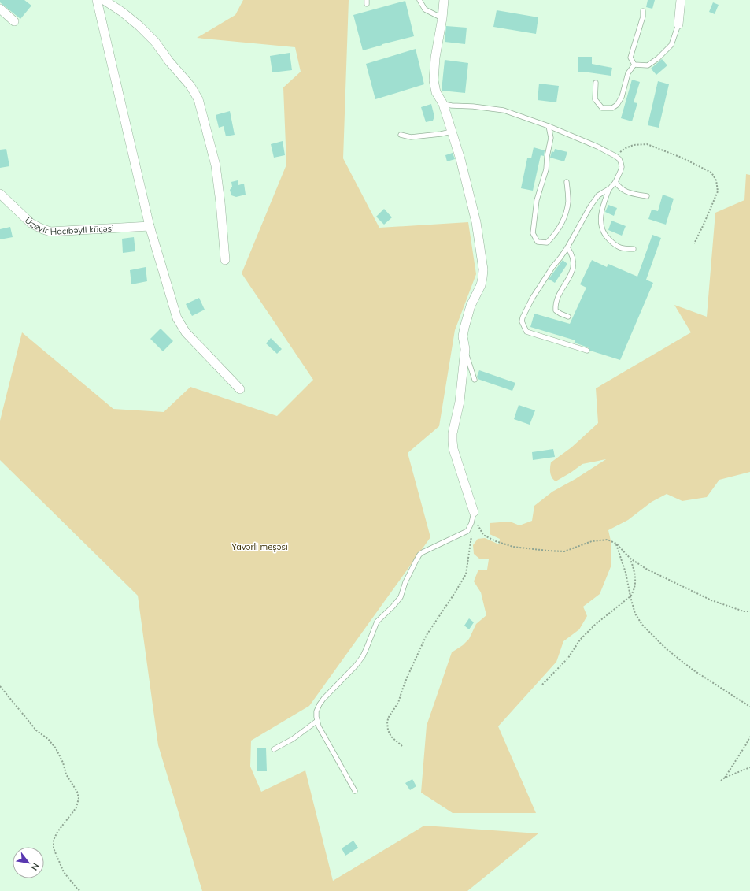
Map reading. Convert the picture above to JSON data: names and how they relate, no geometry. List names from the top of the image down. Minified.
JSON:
{"streets":{"street":["Üzeyir Hacıbəyli küçəsi"]},"parks":["Yavərli meşəsi"],"north":"bottom right"}
